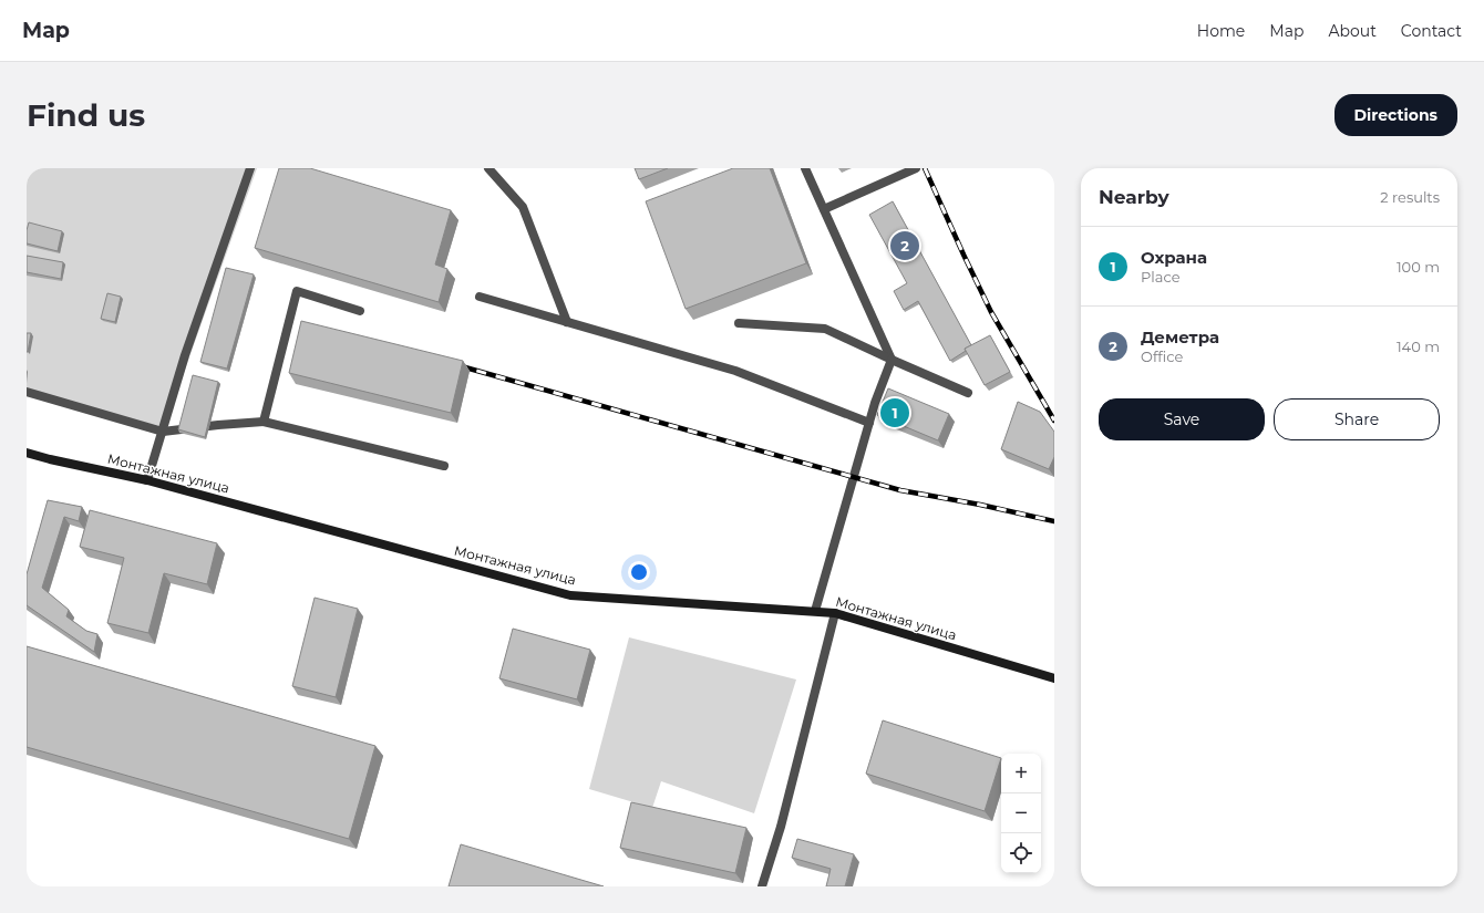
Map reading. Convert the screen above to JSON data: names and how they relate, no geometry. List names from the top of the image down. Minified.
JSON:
{"streets":{"street":["Монтажная улица"]},"page":{"header":"Map","nav":["Home","Map","About","Contact"],"buttons":["Directions",["Save","Share"]],"title":"Find us","heading":["Nearby","2 results"],"list":[{"mark":"1","name":"Охрана","note":"Place","value":"100 m"},{"mark":"2","name":"Деметра","note":"Office","value":"140 m"}],"pins":["2","1"],"map_buttons":["+","−"]}}
